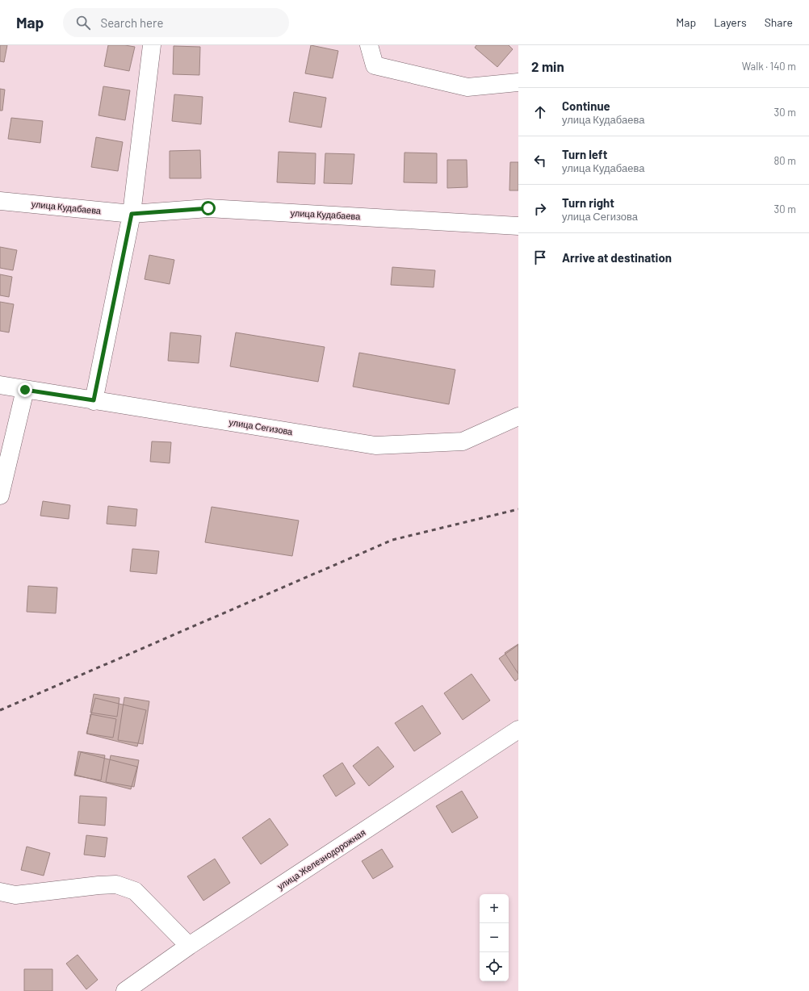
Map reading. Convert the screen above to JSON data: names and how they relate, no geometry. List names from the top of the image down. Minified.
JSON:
{"streets":{"street":["улица Кудабаева","улица Сегизова","улица Железнодорожная"]},"page":{"header":"Map","search":"Search here","nav":["Map","Layers","Share"],"heading":["2 min","Walk · 140 m"],"list":[["Continue","улица Кудабаева","30 m"],["Turn left","улица Кудабаева","80 m"],["Turn right","улица Сегизова","30 m"],"Arrive at destination"],"map_buttons":["+","−"]}}
